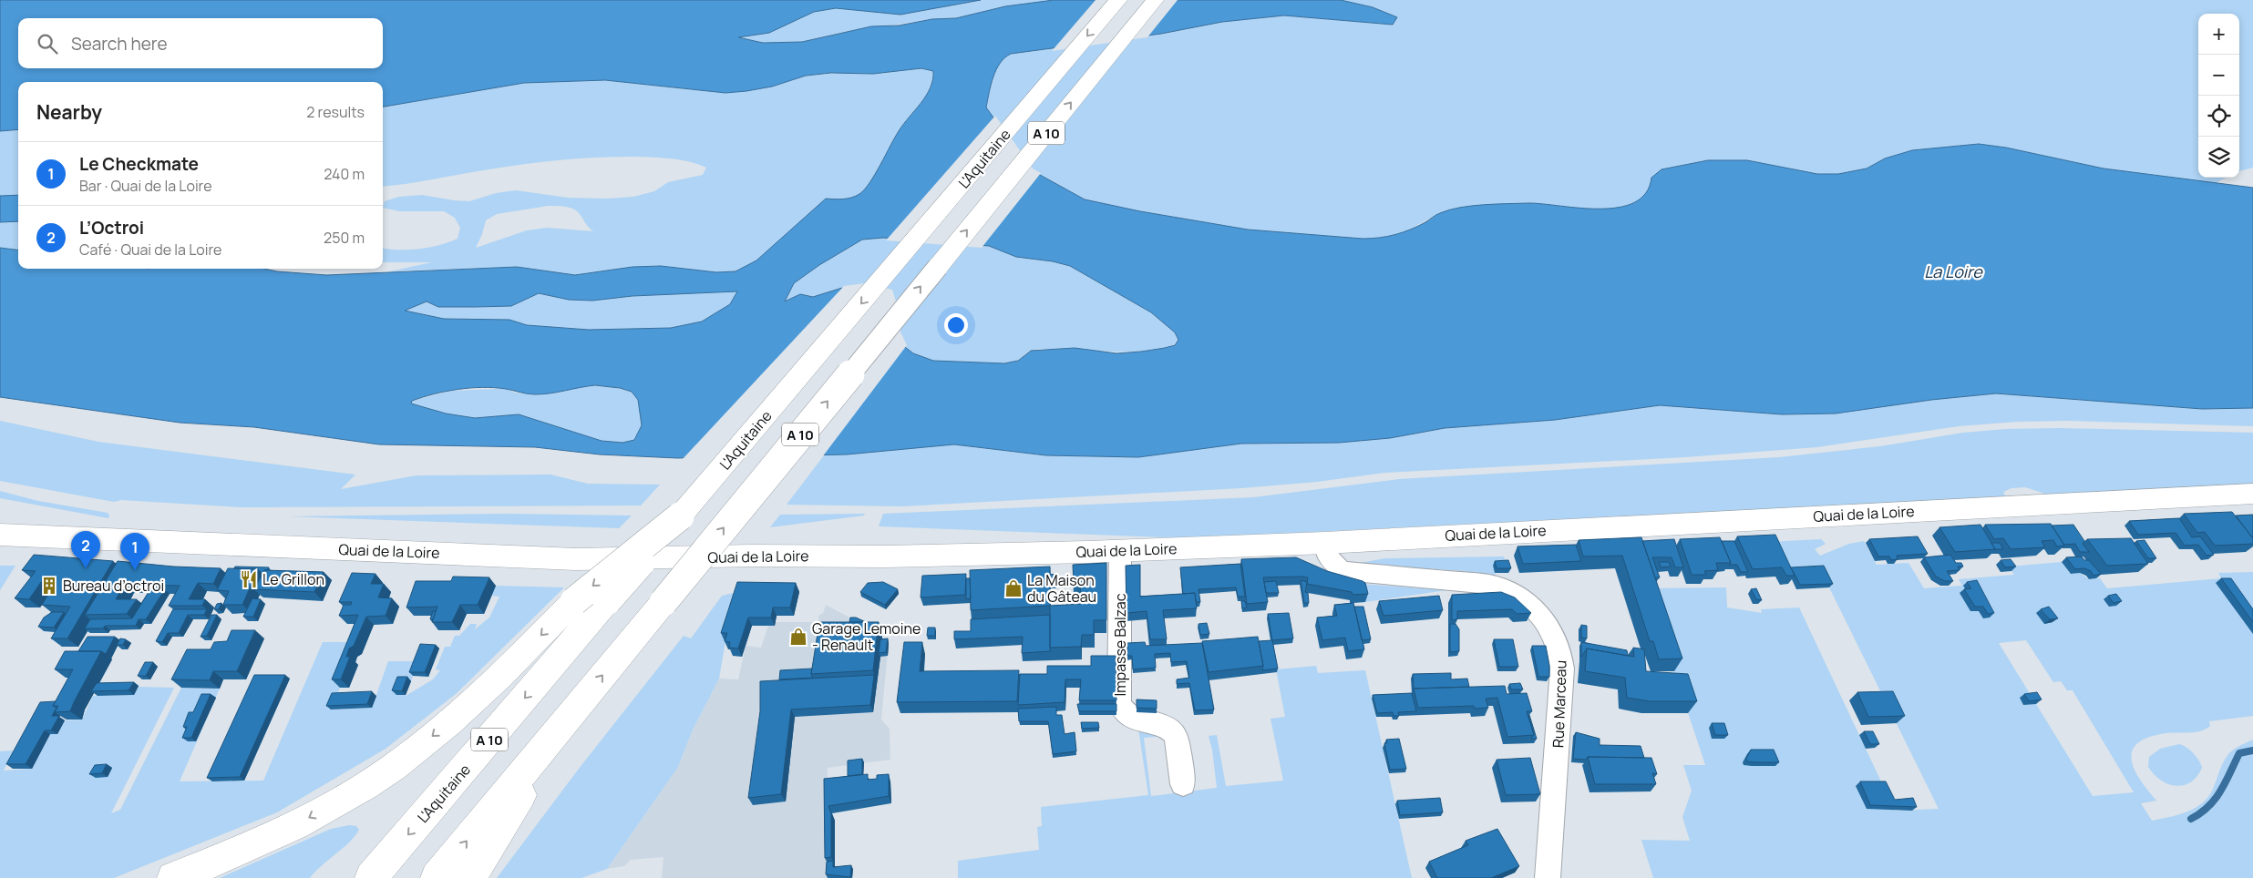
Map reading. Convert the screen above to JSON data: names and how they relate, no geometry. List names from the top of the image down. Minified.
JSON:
{"streets":{"main road":["A 10","L'Aquitaine","Quai de la Loire"],"street":["Impasse Balzac","Rue Marceau"]},"crossings":[["Quai de la Loire","Impasse Balzac"],["Quai de la Loire","Rue Marceau"]],"water":["La Loire"],"places":{"restaurant":["Le Grillon"],"building":["Bureau d’octroi"],"shop":["La Maison du Gâteau","Garage Lemoine - Renault"]},"page":{"map_buttons":["+","−"],"search":"Search here","heading":["Nearby","2 results"],"list":[{"mark":"1","name":"Le Checkmate","note":"Bar · Quai de la Loire","value":"240 m"},{"mark":"2","name":"L’Octroi","note":"Café · Quai de la Loire","value":"250 m"}],"pins":["2","1"]}}
